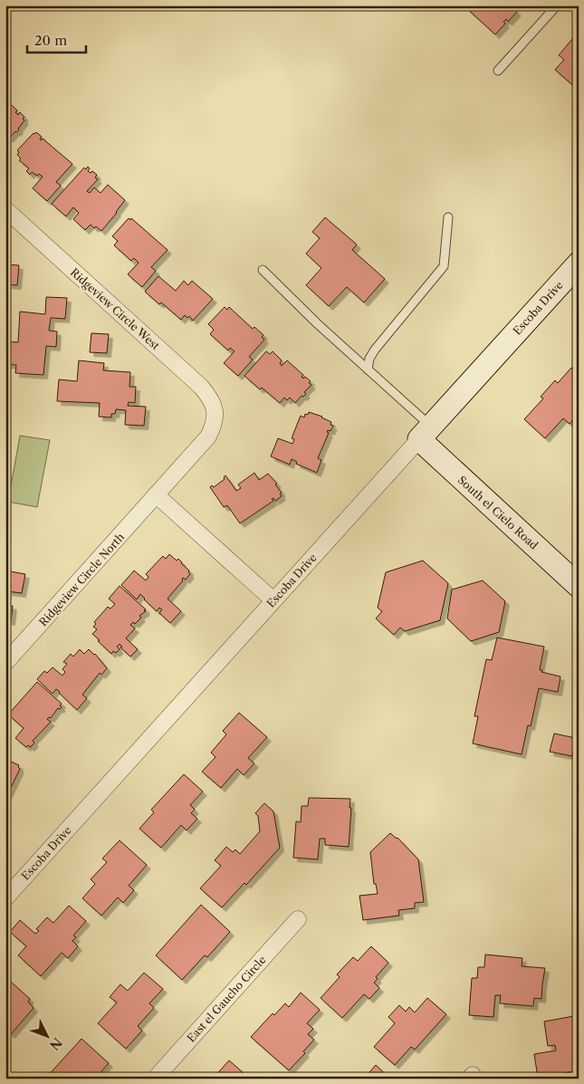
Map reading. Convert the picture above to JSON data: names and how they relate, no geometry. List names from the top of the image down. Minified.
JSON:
{"streets":{"street":["Escoba Drive","Ridgeview Circle West","South el Cielo Road","Ridgeview Circle North","East el Gaucho Circle"]},"crossings":[["Escoba Drive","South el Cielo Road"],["Ridgeview Circle West","Ridgeview Circle North"]],"scale_bar":"20 m","north":"bottom right"}
